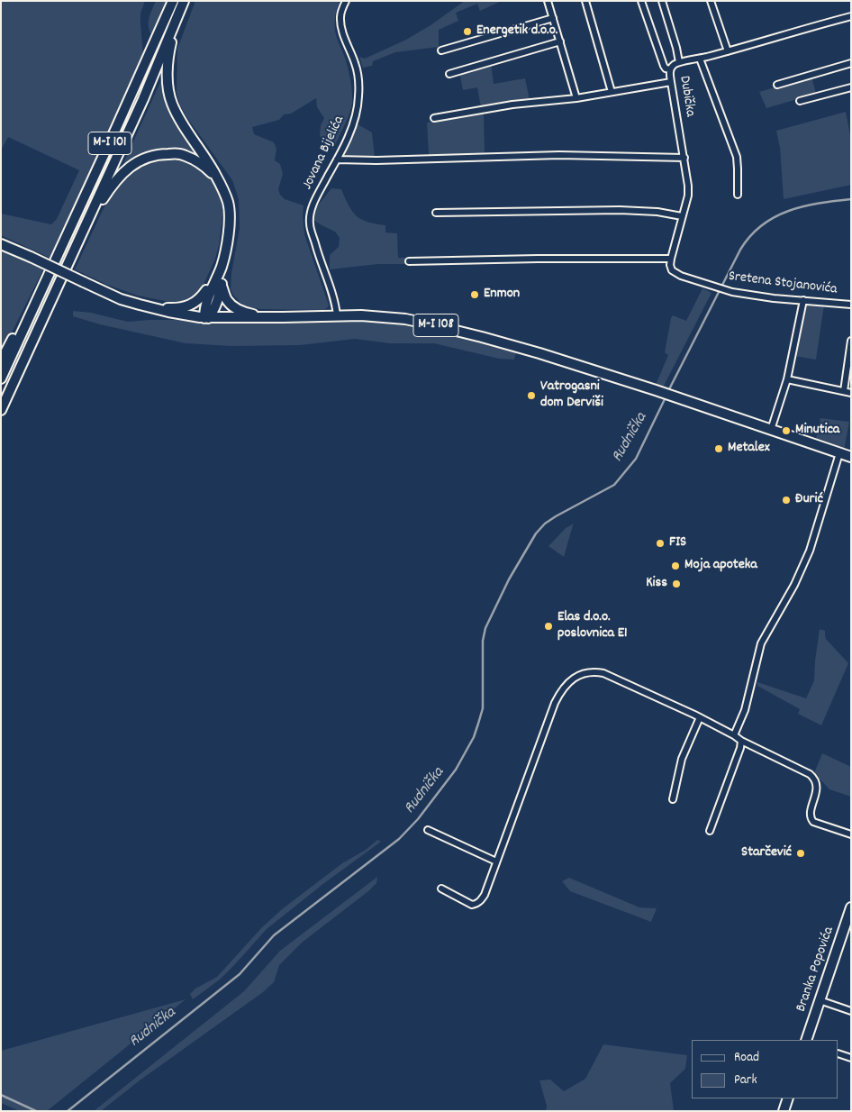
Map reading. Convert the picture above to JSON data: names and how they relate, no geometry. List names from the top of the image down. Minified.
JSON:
{"streets":{"main road":["M-I 101","M-I 108","Branka Popovića"],"street":["Dubička","Jovana Bijelića","Sretena Stojanovića"]},"crossings":[["Dubička","Sretena Stojanovića"],["Jovana Bijelića","M-I 108"]],"water":["Rudnička"],"places":["Energetik d.o.o.","Enmon","Vatrogasni dom Derviši","Minutica","Metalex","Đurić","FIS","Moja apoteka","Kiss","Elas d.o.o. poslovnica E1","Starčević"],"legend":["Road","Park"]}
